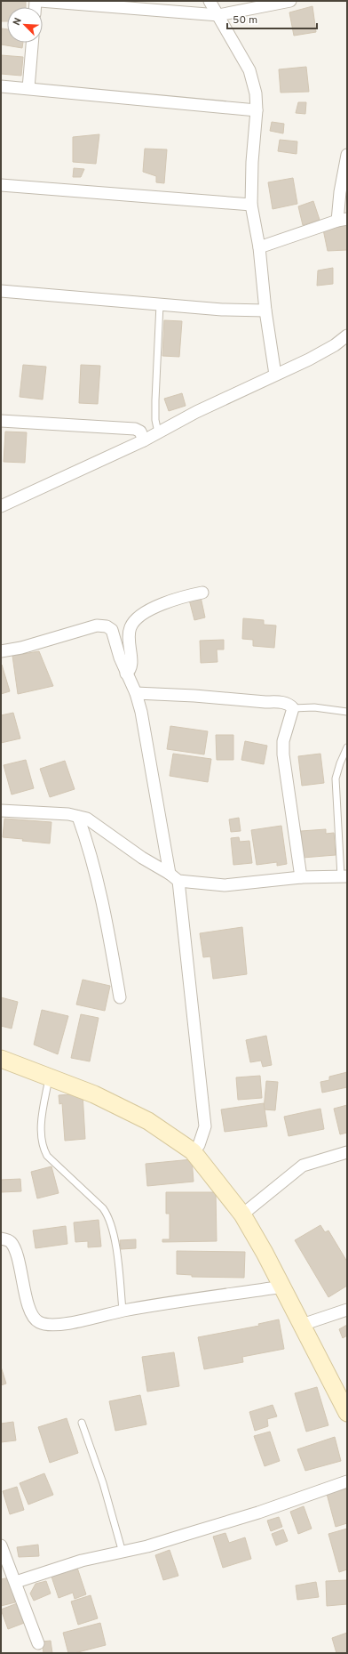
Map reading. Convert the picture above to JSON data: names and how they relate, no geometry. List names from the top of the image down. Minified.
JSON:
{"scale_bar":"50 m","north":"top left"}
